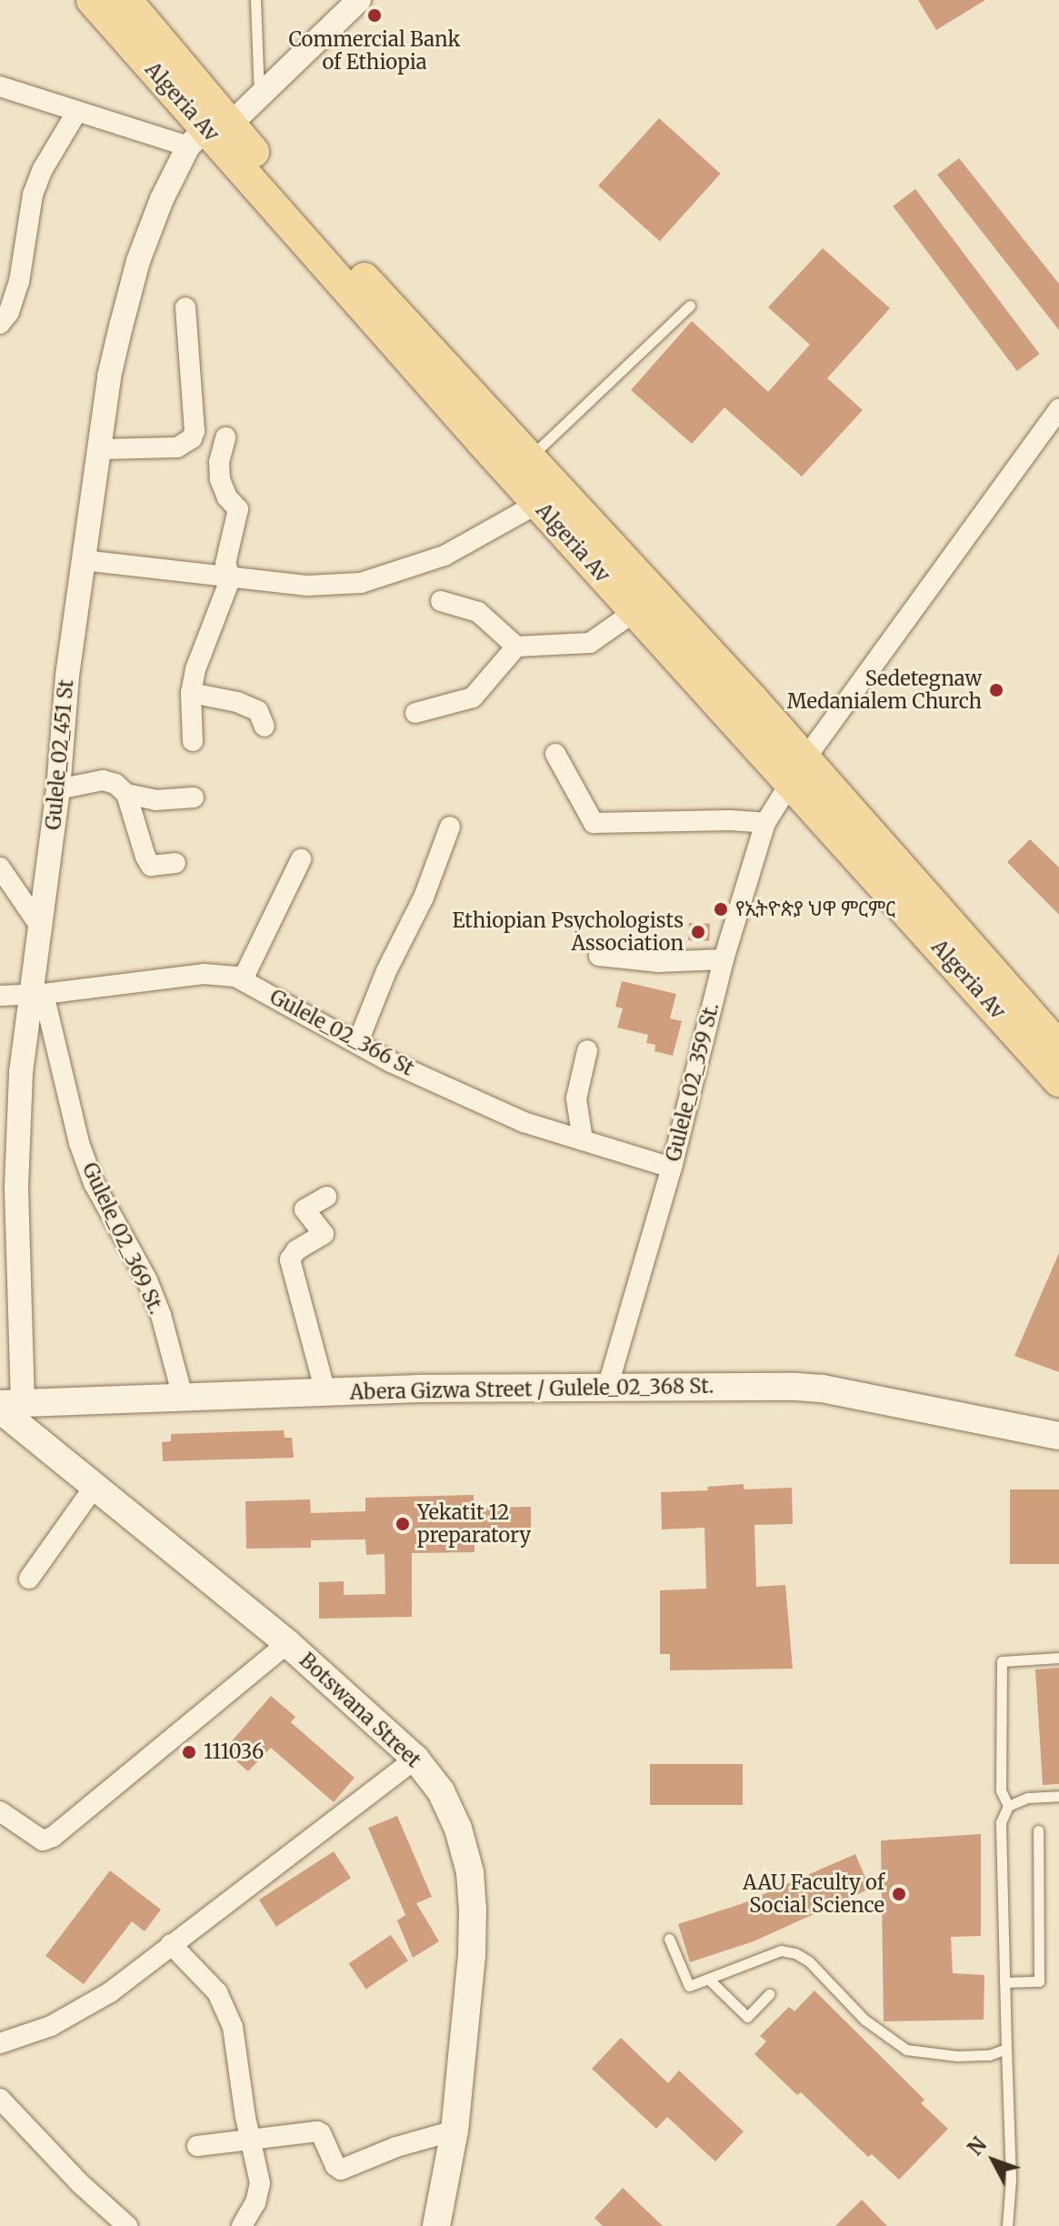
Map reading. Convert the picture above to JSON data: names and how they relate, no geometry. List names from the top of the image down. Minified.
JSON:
{"streets":{"main road":["Algeria Av","Abera Gizwa Street / Gulele_02_368 St.","Botswana Street"],"street":["Gulele_02_451 St","Gulele_02_366 St","Gulele_02_359 St.","Gulele_02_369 St."]},"crossings":[["Algeria Av","Gulele_02_451 St"],["Algeria Av","Gulele_02_359 St."],["Gulele_02_451 St","Gulele_02_366 St"],["Gulele_02_451 St","Gulele_02_369 St."],["Gulele_02_451 St","Abera Gizwa Street / Gulele_02_368 St."],["Gulele_02_451 St","Botswana Street"],["Gulele_02_366 St","Gulele_02_359 St."],["Gulele_02_366 St","Gulele_02_369 St."],["Gulele_02_359 St.","Abera Gizwa Street / Gulele_02_368 St."],["Gulele_02_369 St.","Abera Gizwa Street / Gulele_02_368 St."],["Abera Gizwa Street / Gulele_02_368 St.","Botswana Street"]],"places":["Commercial Bank of Ethiopia","Sedetegnaw Medanialem Church","የኢትዮጵያ ህዋ ምርምር","Ethiopian Psychologists Association","Yekatit 12 preparatory","111036","AAU Faculty of Social Science"],"north":"top left"}
